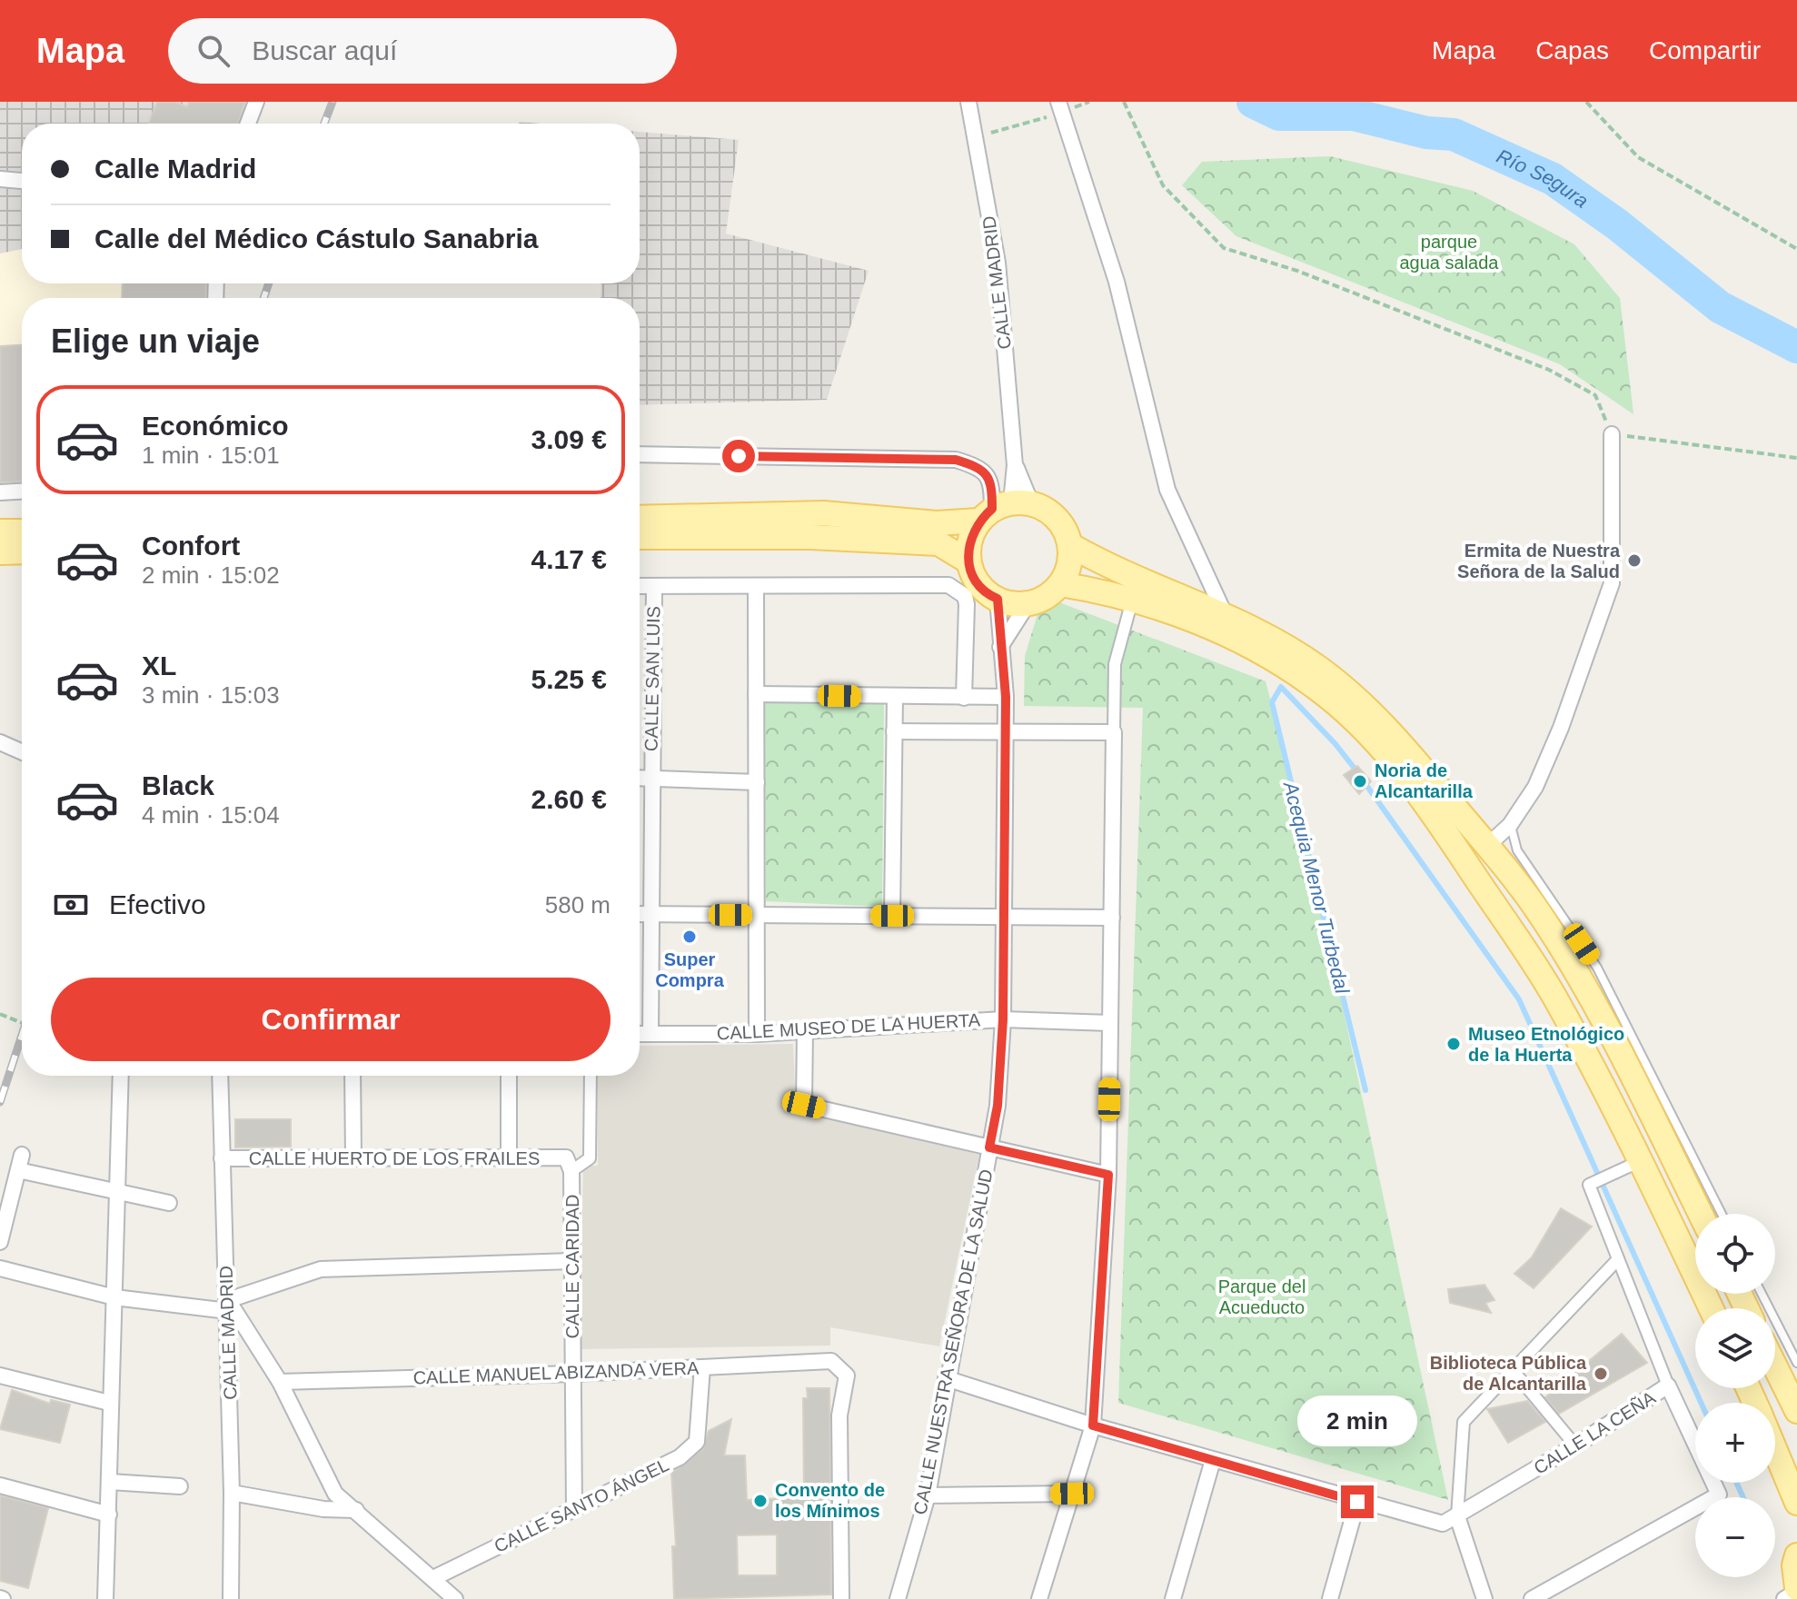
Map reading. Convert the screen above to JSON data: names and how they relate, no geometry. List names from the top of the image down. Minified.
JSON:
{"streets":{"street":["CALLE MADRID","CALLE SAN LUIS","CALLE MUSEO DE LA HUERTA","CALLE HUERTO DE LOS FRAILES","CALLE CARIDAD","CALLE NUESTRA SEÑORA DE LA SALUD","CALLE MANUEL ABIZANDA VERA","CALLE LA CEÑA","CALLE SANTO ÁNGEL"]},"crossings":[["CALLE MADRID","CALLE HUERTO DE LOS FRAILES"],["CALLE MADRID","CALLE NUESTRA SEÑORA DE LA SALUD"],["CALLE SAN LUIS","CALLE MUSEO DE LA HUERTA"],["CALLE MUSEO DE LA HUERTA","CALLE NUESTRA SEÑORA DE LA SALUD"],["CALLE HUERTO DE LOS FRAILES","CALLE CARIDAD"],["CALLE CARIDAD","CALLE MANUEL ABIZANDA VERA"],["CALLE CARIDAD","CALLE SANTO ÁNGEL"],["CALLE MANUEL ABIZANDA VERA","CALLE SANTO ÁNGEL"]],"water":["Río Segura","Acequia Menor Turbedal"],"parks":["parque agua salada","Parque del Acueducto"],"places":["Ermita de Nuestra Señora de la Salud","Noria de Alcantarilla","Super Compra","Museo Etnológico de la Huerta","Biblioteca Pública de Alcantarilla","Convento de los Mínimos"],"page":{"header":"Mapa","search":"Buscar aquí","nav":["Mapa","Capas","Compartir"],"banner":["Calle Madrid","Calle del Médico Cástulo Sanabria"],"heading":"Elige un viaje","list":[{"name":"Económico","note":"1 min · 15:01","value":"3.09 €"},{"name":"Confort","note":"2 min · 15:02","value":"4.17 €"},{"name":"XL","note":"3 min · 15:03","value":"5.25 €"},{"name":"Black","note":"4 min · 15:04","value":"2.60 €"}],"pay":["Efectivo","580 m"],"buttons":"Confirmar","map_buttons":["+","−"],"bubble":"2 min"}}
